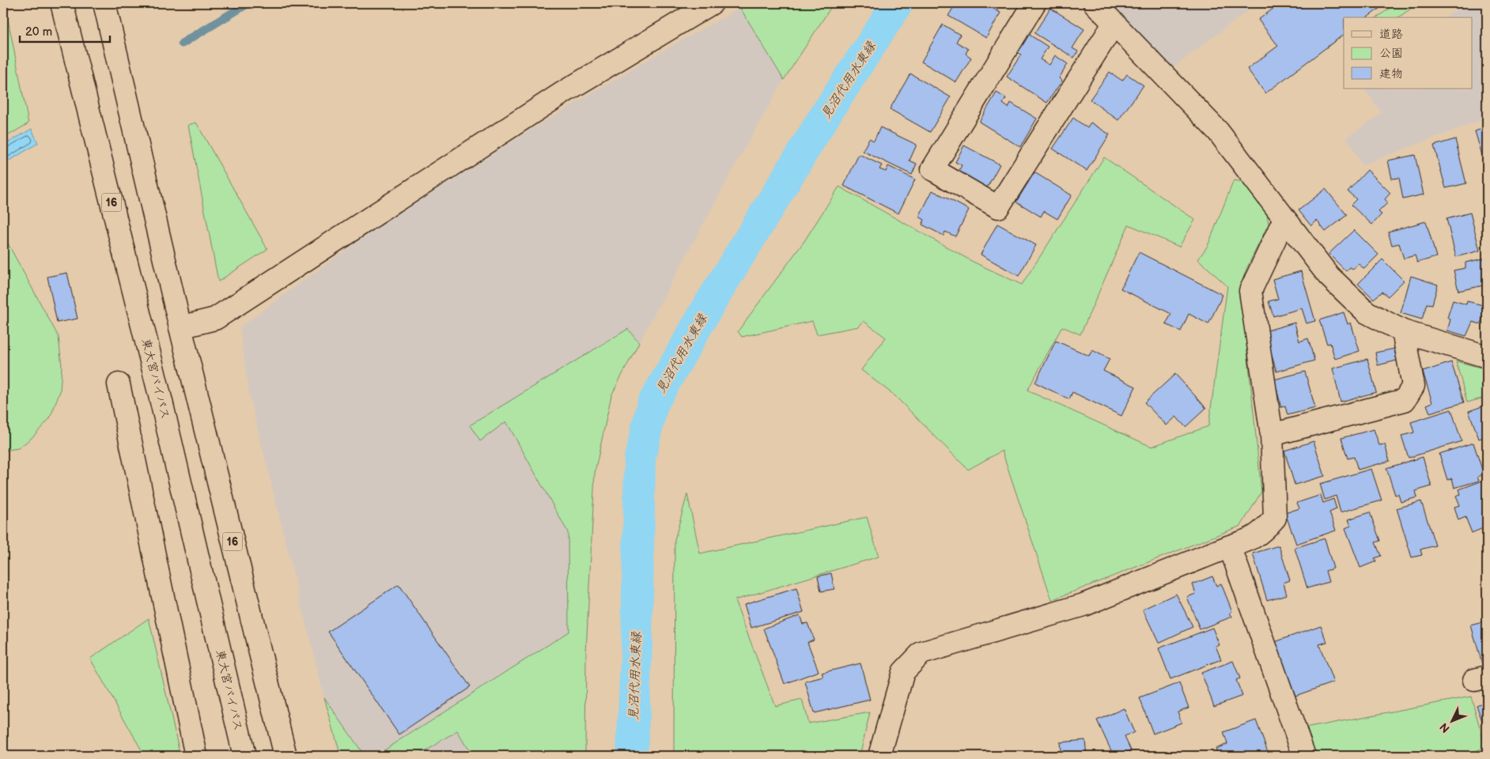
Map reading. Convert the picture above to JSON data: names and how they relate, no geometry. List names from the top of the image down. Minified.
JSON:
{"streets":{"main road":["16","東大宮バイパス"]},"water":["見沼代用水東縁"],"legend":["道路","公園","建物"],"scale_bar":"20 m","north":"bottom left"}
